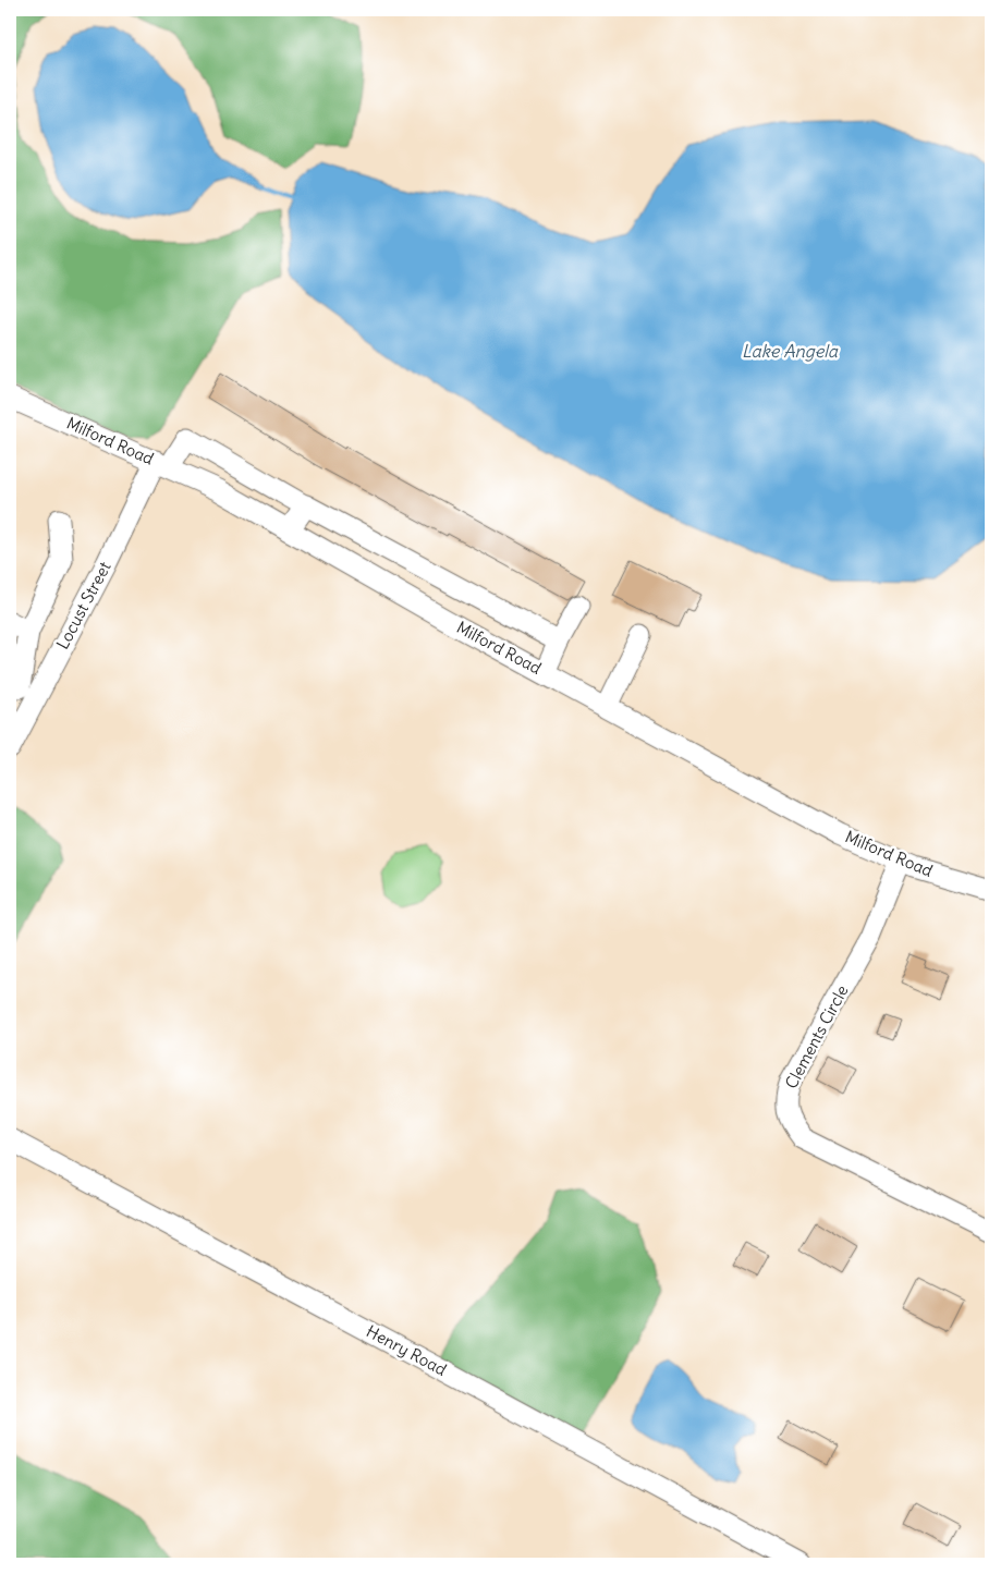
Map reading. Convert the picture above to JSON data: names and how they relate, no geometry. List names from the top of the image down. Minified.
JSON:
{"streets":{"street":["Milford Road","Locust Street","Clements Circle","Henry Road"]},"crossings":[["Milford Road","Locust Street"],["Milford Road","Clements Circle"]],"water":["Lake Angela"]}
